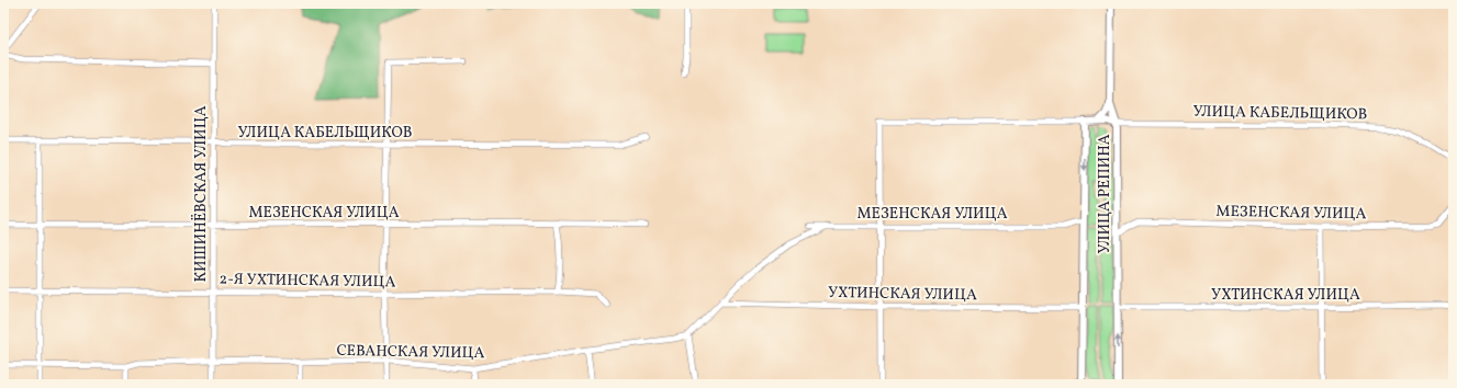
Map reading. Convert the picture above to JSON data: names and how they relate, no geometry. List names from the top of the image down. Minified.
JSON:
{"streets":{"street":["УЛИЦА КАБЕЛЬЩИКОВ","КИШИНЁВСКАЯ УЛИЦА","УЛИЦА РЕПИНА","МЕЗЕНСКАЯ УЛИЦА","2-Я УХТИНСКАЯ УЛИЦА","УХТИНСКАЯ УЛИЦА","СЕВАНСКАЯ УЛИЦА"]},"crossings":[["УЛИЦА КАБЕЛЬЩИКОВ","КИШИНЁВСКАЯ УЛИЦА"],["УЛИЦА КАБЕЛЬЩИКОВ","УЛИЦА РЕПИНА"],["УЛИЦА КАБЕЛЬЩИКОВ","МЕЗЕНСКАЯ УЛИЦА"],["КИШИНЁВСКАЯ УЛИЦА","МЕЗЕНСКАЯ УЛИЦА"],["КИШИНЁВСКАЯ УЛИЦА","2-Я УХТИНСКАЯ УЛИЦА"],["КИШИНЁВСКАЯ УЛИЦА","СЕВАНСКАЯ УЛИЦА"],["УЛИЦА РЕПИНА","УХТИНСКАЯ УЛИЦА"]]}
